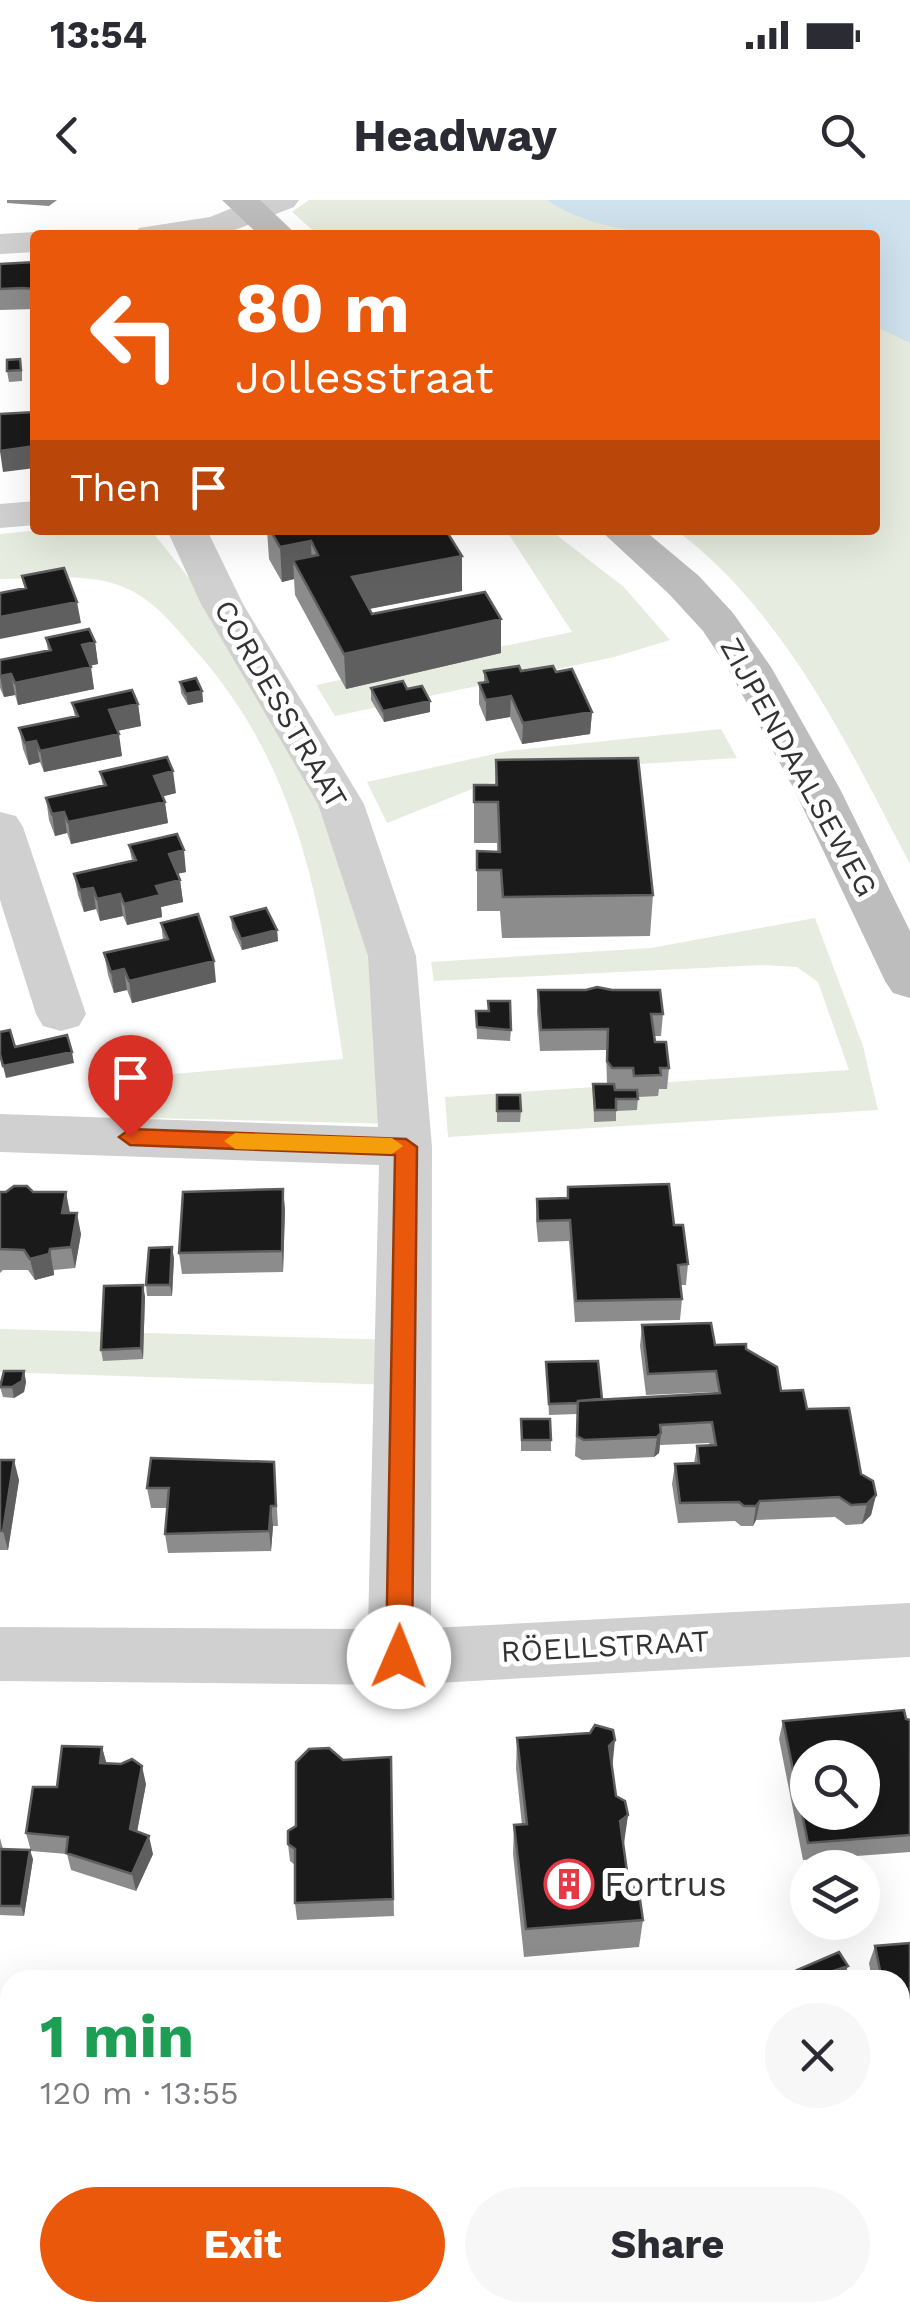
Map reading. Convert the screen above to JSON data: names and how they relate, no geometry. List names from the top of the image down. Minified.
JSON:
{"streets":{"main road":["ZIJPENDAALSEWEG"],"street":["CORDESSTRAAT","RÖELLSTRAAT"]},"crossings":[["CORDESSTRAAT","RÖELLSTRAAT"]],"places":{"building":["Fortrus"]},"page":{"status":"13:54","header":"Headway","turn":["80 m","Jollesstraat"],"then":"Then","heading":["1 min","120 m · 13:55"],"buttons":["Exit","Share"]}}
